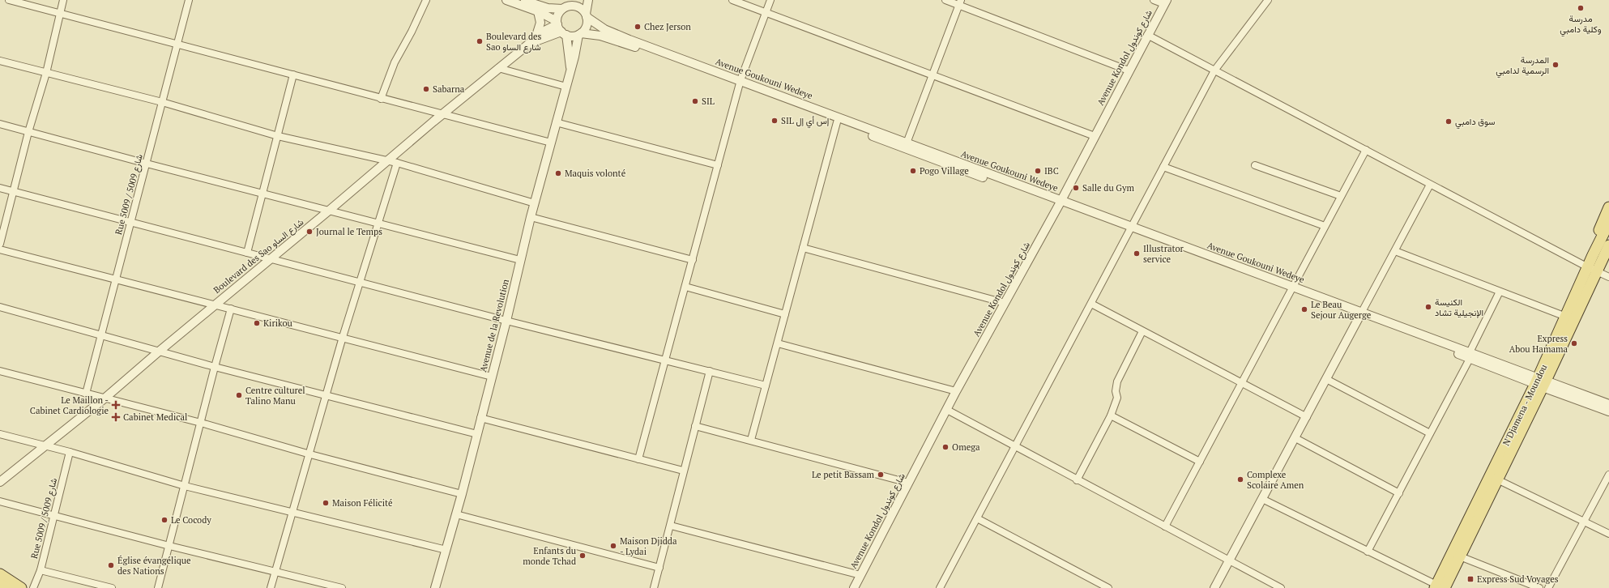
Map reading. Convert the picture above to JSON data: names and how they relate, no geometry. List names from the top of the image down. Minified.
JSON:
{"streets":{"main road":["N'Djamena - Moundou"],"street":["Avenue Kondol شارع كوندول","Avenue Goukouni Wedeye","Rue 5009 / شارع 5009","Boulevard des Sao شارع الساو","Avenue de la Revolution"]},"crossings":[["Avenue Kondol شارع كوندول","Avenue Goukouni Wedeye"],["Avenue Goukouni Wedeye","Boulevard des Sao شارع الساو"],["Avenue Goukouni Wedeye","Avenue de la Revolution"],["Avenue Goukouni Wedeye","N'Djamena - Moundou"],["Boulevard des Sao شارع الساو","Avenue de la Revolution"]],"places":{"other":["مدرسة وكلية دامبي","Chez Jerson","Boulevard des Sao شارع الساو","المدرسة الرسمية لدامبي","Sabarna","SIL","SIL إس أي إل","سوق دامبي","Pogo Village","IBC","Maquis volonté","Salle du Gym","Journal le Temps","Illustrator service","الكنيسة الإنجيلية تشاد","Le Beau Sejour Augerge","Kirikou","Express Abou Hamama","Centre culturel Talino Manu","Omega","Le petit Bassam","Complexe Scolaire Amen","Maison Félicité","Le Cocody","Maison Djidda - Lydai","Enfants du monde Tchad","Église évangélique des Nations"],"health":["Le Maillon - Cabinet Cardiologie","Cabinet Medical"],"transit":["Express Sud Voyages"]}}
